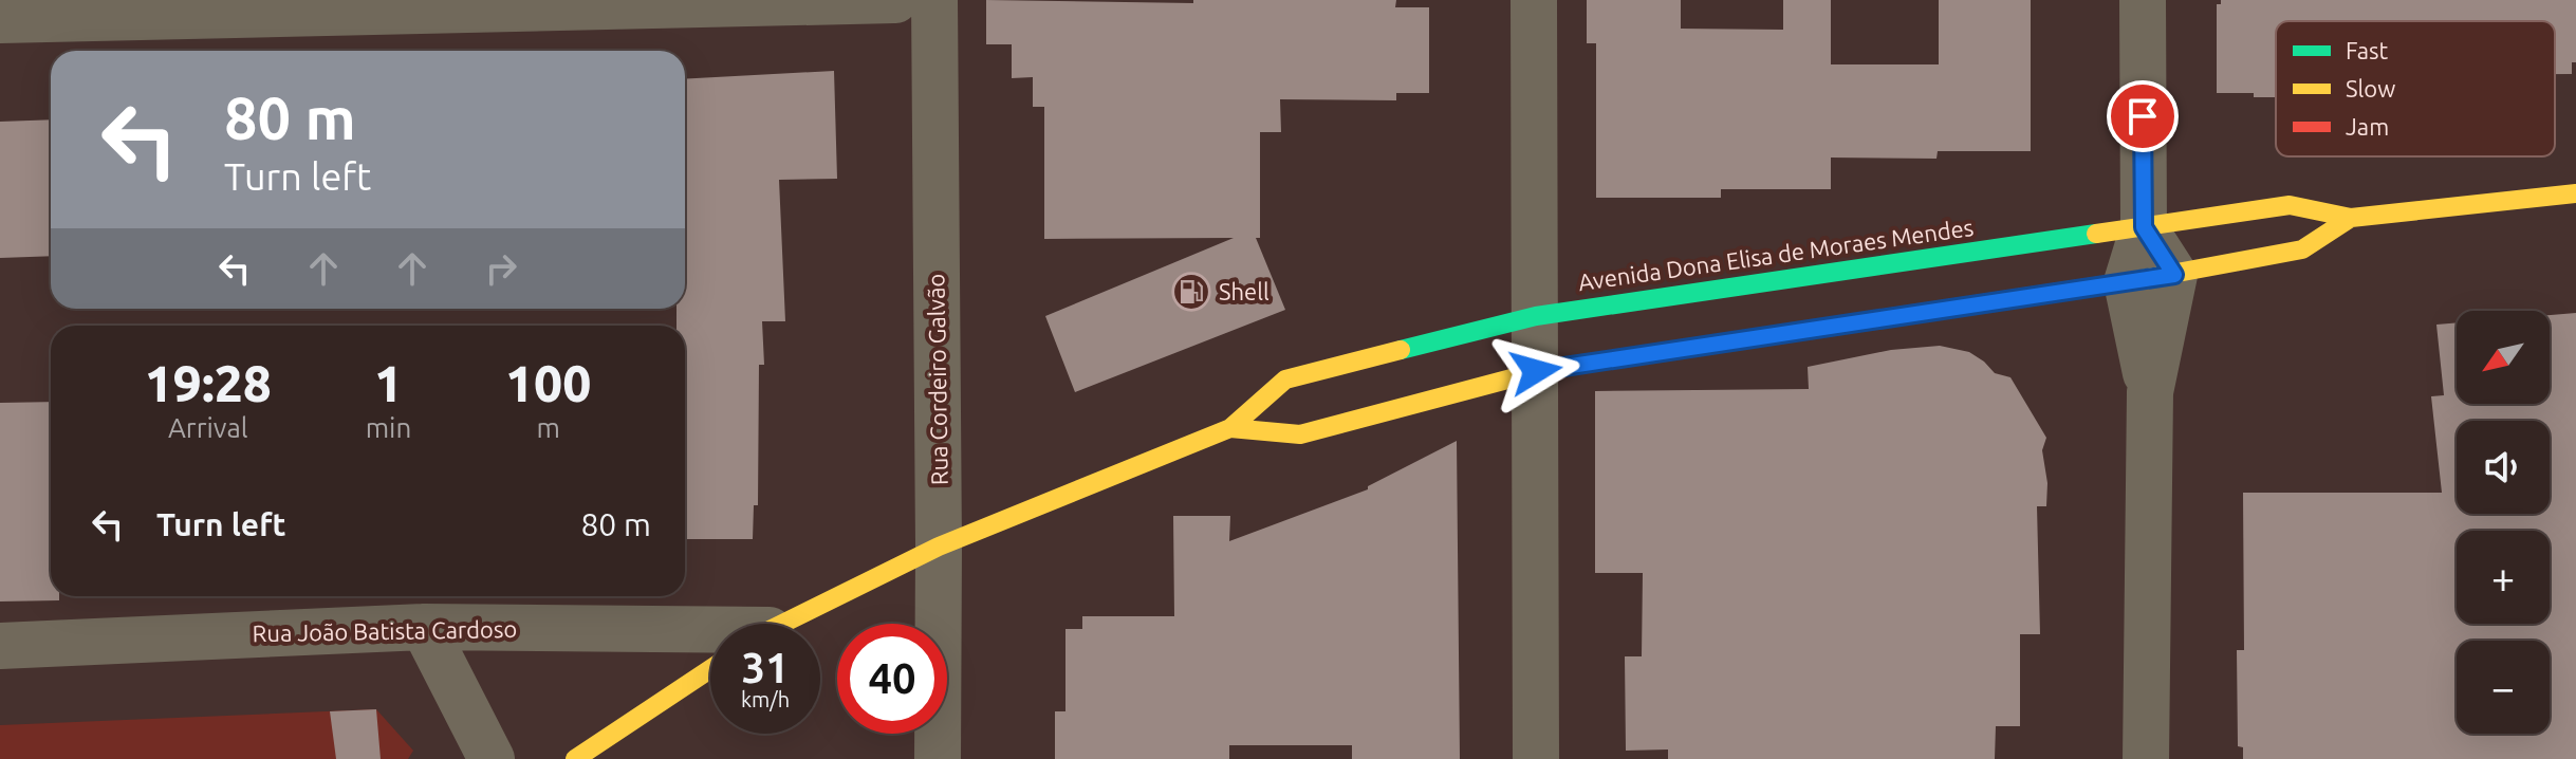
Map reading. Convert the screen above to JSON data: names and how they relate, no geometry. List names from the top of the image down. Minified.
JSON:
{"streets":{"street":["Avenida Dona Elisa de Moraes Mendes","Rua Cordeiro Galvão","Rua João Batista Cardoso"]},"crossings":[["Avenida Dona Elisa de Moraes Mendes","Rua Cordeiro Galvão"]],"places":{"fuel station":["Shell"]},"legend":["Fast","Slow","Jam"],"north":"bottom left","page":{"turn":["80 m","Turn left"],"map_buttons":["+","−"],"eta":["19:28","Arrival","1","min","100","m"],"list":[{"name":"Turn left","value":"80 m"}],"speed":"31 km/h","limit":"40"}}
